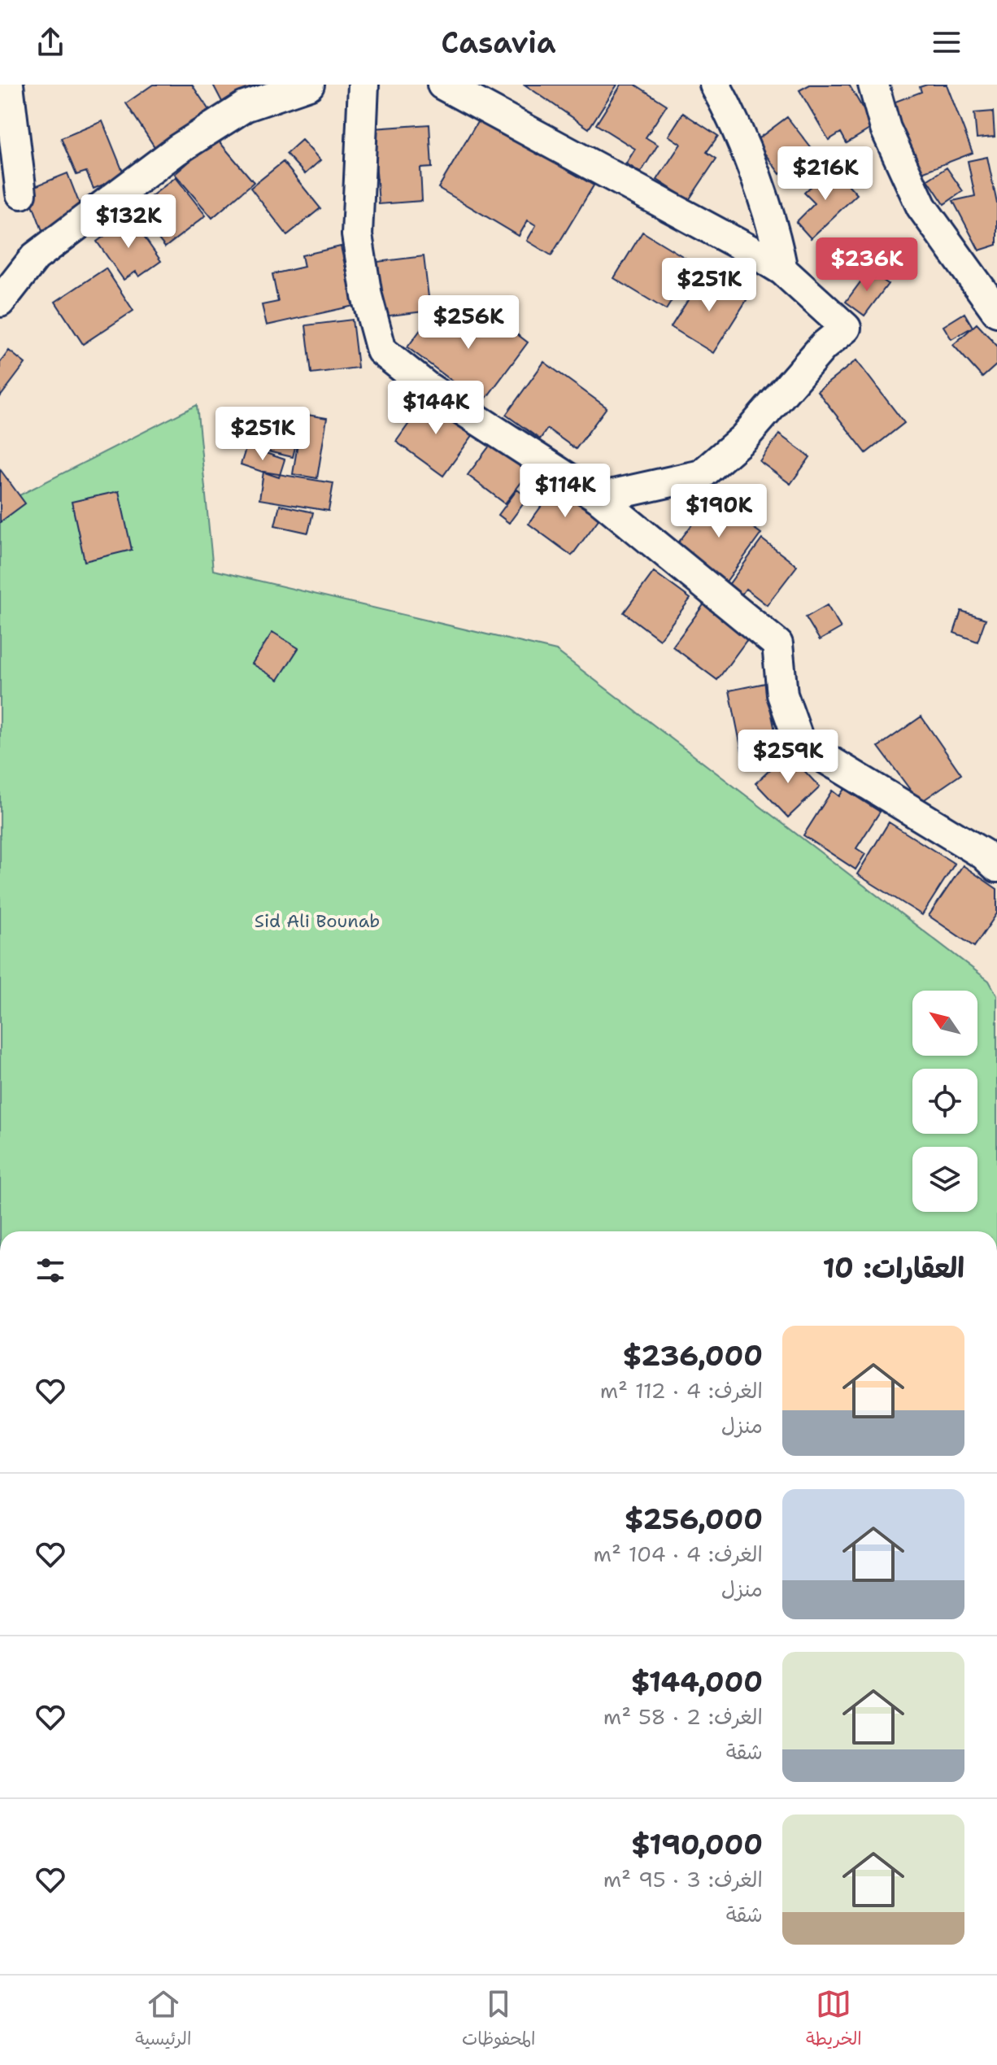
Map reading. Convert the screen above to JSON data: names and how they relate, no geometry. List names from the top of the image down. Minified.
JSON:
{"parks":["Sid Ali Bounab"],"north":"top left","page":{"header":"Casavia","price":["$216K","$132K","$236K","$251K","$256K","$144K","$251K","$114K","$190K","$259K"],"heading":"العقارات: 10","list":[{"name":"$236,000","note":"الغرف: 4 · 112 m² · منزل"},{"name":"$256,000","note":"الغرف: 4 · 104 m² · منزل"},{"name":"$144,000","note":"الغرف: 2 · 58 m² · شقة"},{"name":"$190,000","note":"الغرف: 3 · 95 m² · شقة"}],"tabs":["الخريطة","المحفوظات","الرئيسية"]}}
